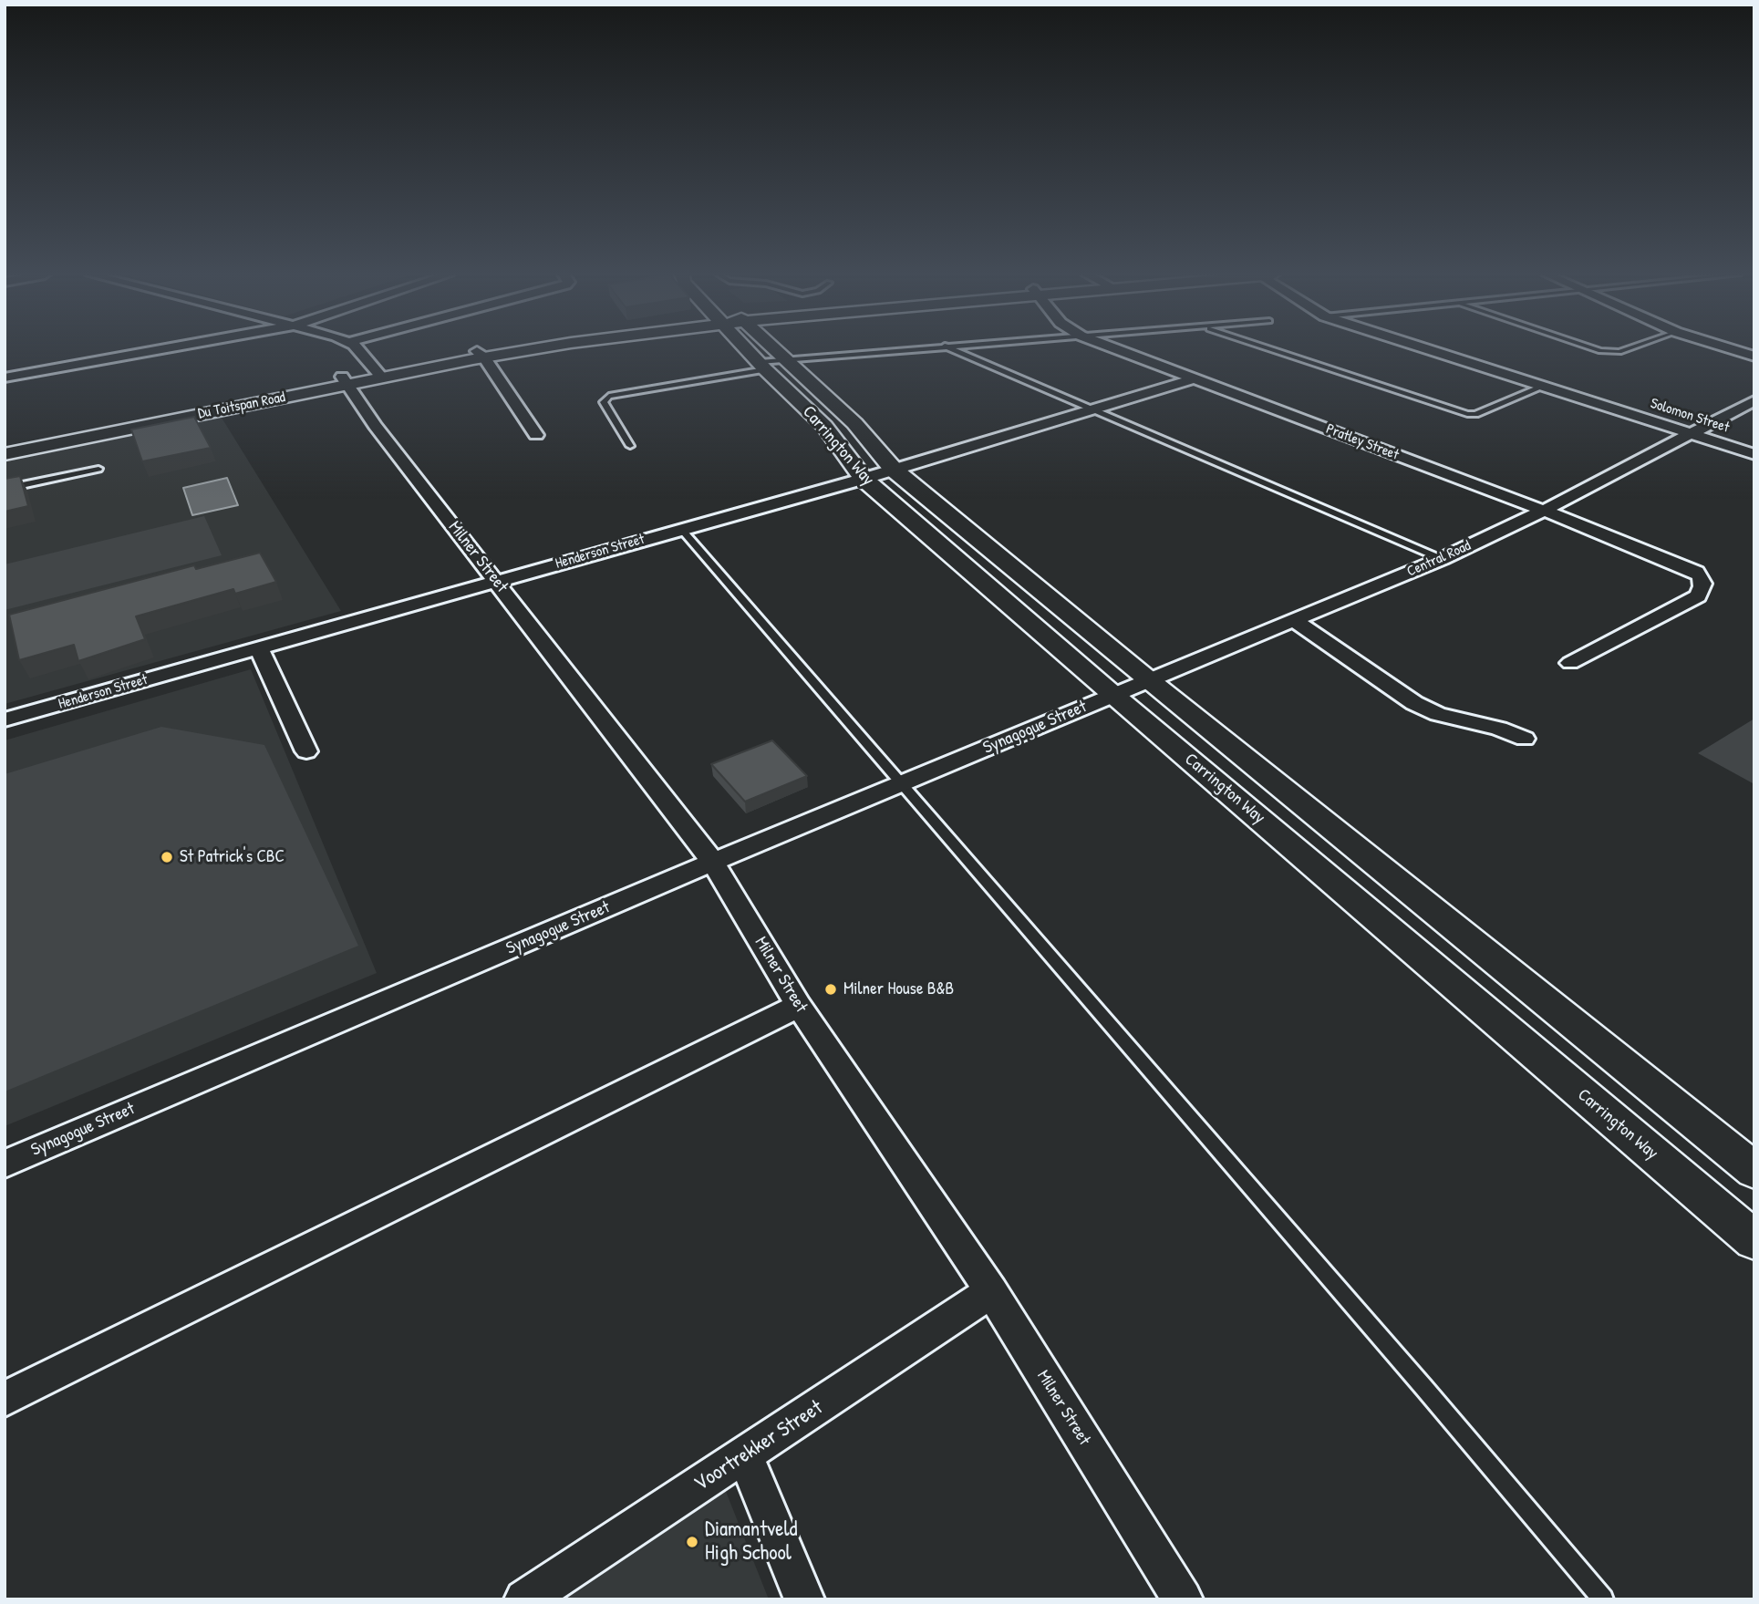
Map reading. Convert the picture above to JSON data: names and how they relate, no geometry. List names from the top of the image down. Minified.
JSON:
{"streets":{"street":["Du Toitspan Road","Solomon Street","Pratley Street","Carrington Way","Henderson Street","Milner Street","Central Road","Synagogue Street","Voortrekker Street"]},"crossings":[["Du Toitspan Road","Milner Street"],["Solomon Street","Central Road"],["Pratley Street","Henderson Street"],["Pratley Street","Central Road"],["Carrington Way","Henderson Street"],["Carrington Way","Central Road"],["Carrington Way","Synagogue Street"],["Henderson Street","Milner Street"],["Milner Street","Synagogue Street"],["Milner Street","Voortrekker Street"],["Central Road","Synagogue Street"]],"places":["St Patrick's CBC","Milner House B&B","Diamantveld High School"]}
